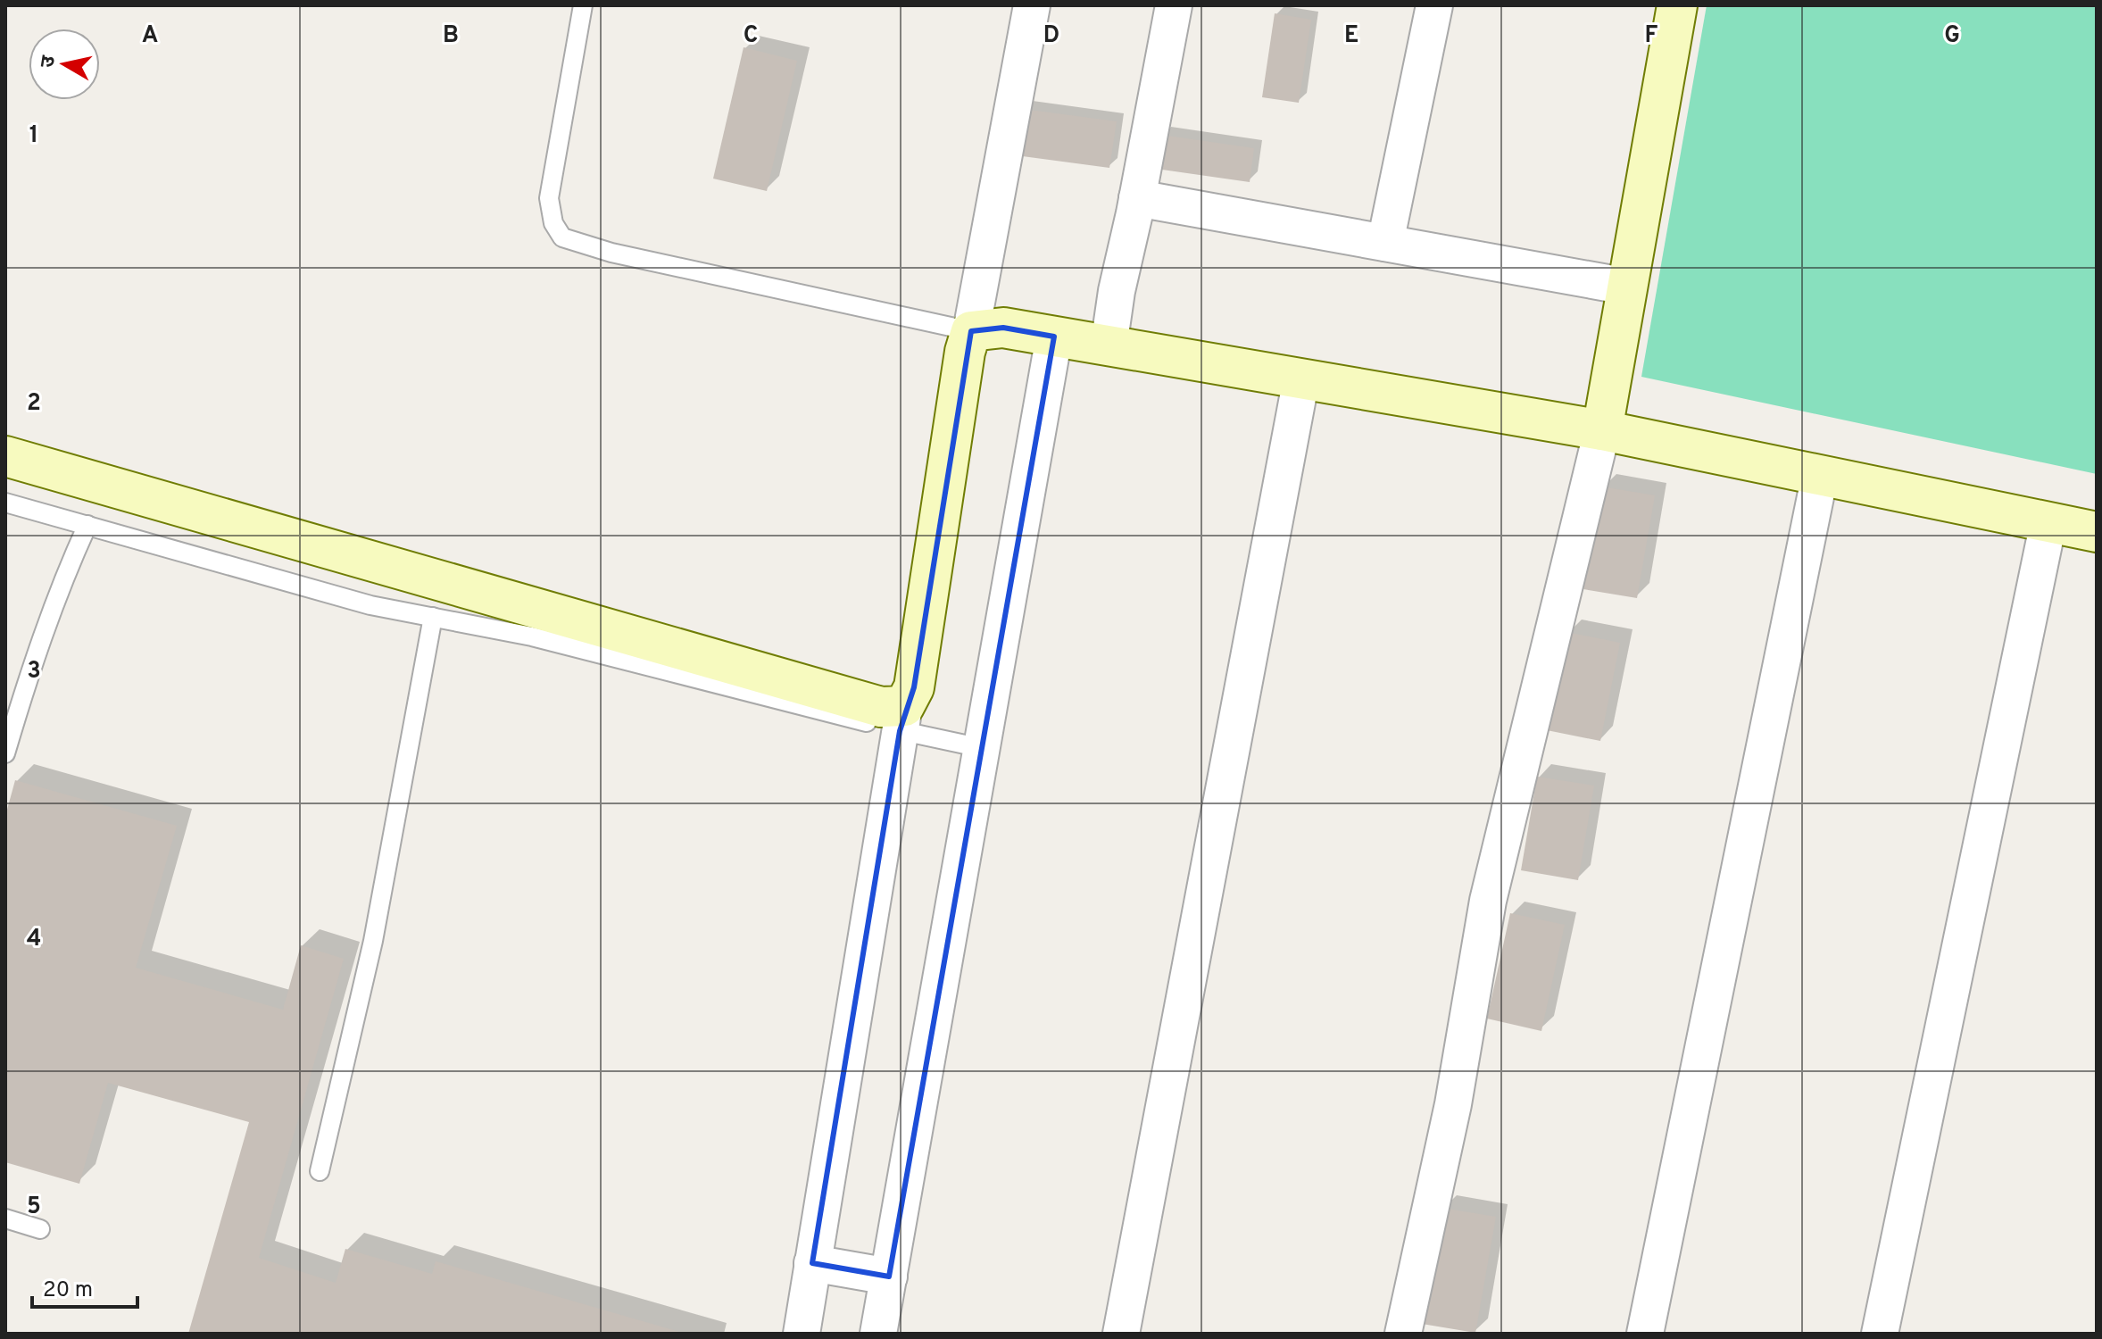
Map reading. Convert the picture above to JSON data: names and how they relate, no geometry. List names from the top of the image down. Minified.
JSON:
{"scale_bar":"20 m","north":"left","grid":{"columns":["A","B","C","D","E","F","G"],"rows":["1","2","3","4","5"]}}
